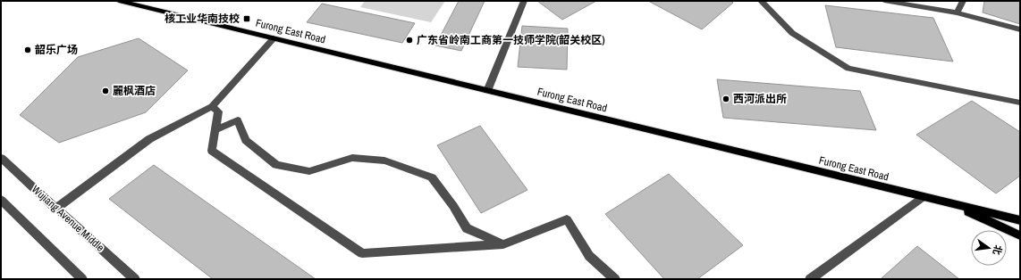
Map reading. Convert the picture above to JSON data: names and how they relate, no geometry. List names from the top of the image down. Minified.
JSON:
{"streets":{"main road":["Furong East Road"],"street":["Wujiang Avenue Middle"]},"places":{"transit":["核工业华南技校"],"other":["广东省岭南工商第一技师学院(韶关校区)","韶乐广场","麗枫酒店","西河派出所"]},"north":"right"}
